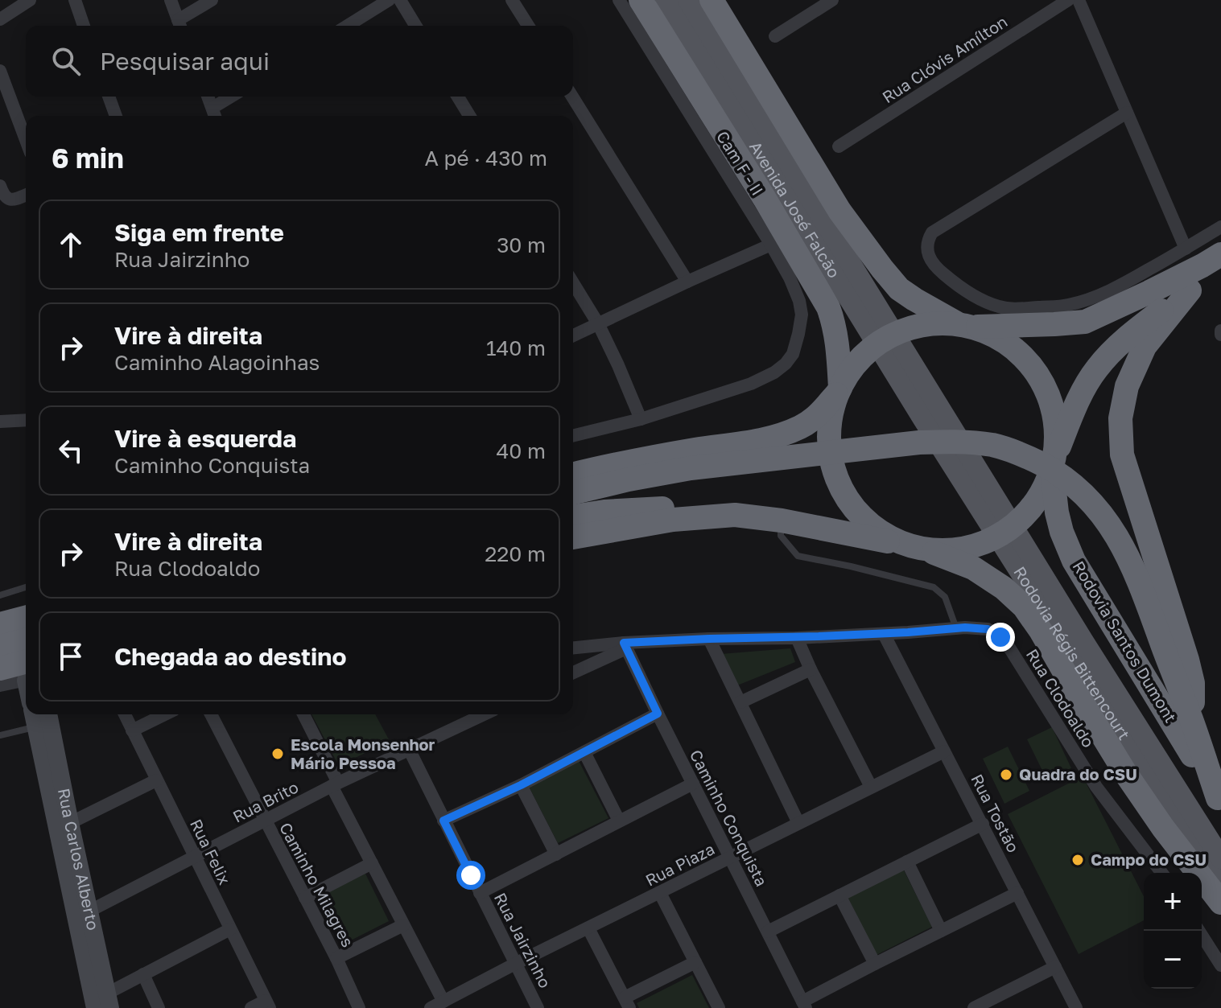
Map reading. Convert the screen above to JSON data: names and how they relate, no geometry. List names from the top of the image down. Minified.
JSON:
{"streets":{"highway":["Rodovia Santos Dumont"],"main road":["Avenida José Falcão","Rodovia Régis Bittencourt"],"street":["Rua Clóvis Amílton","Cam F - II","Rua Clodoaldo","Rua Brito","Rua Tostão","Caminho Conquista","Rua Felix","Rua Carlos Alberto","Rua Piaza","Caminho Milagres","Rua Jairzinho"]},"crossings":[["Avenida José Falcão","Rodovia Régis Bittencourt"],["Rua Clodoaldo","Rua Tostão"],["Rua Clodoaldo","Caminho Conquista"],["Rua Brito","Rua Felix"],["Rua Brito","Rua Carlos Alberto"],["Rua Brito","Caminho Milagres"],["Rua Brito","Rua Jairzinho"],["Rua Tostão","Rua Piaza"],["Caminho Conquista","Rua Piaza"],["Rua Piaza","Rua Jairzinho"]],"places":["Escola Monsenhor Mário Pessoa","Quadra do CSU","Campo do CSU"],"page":{"search":"Pesquisar aqui","heading":["6 min","A pé · 430 m"],"list":[["Siga em frente","Rua Jairzinho","30 m"],["Vire à direita","Caminho Alagoinhas","140 m"],["Vire à esquerda","Caminho Conquista","40 m"],["Vire à direita","Rua Clodoaldo","220 m"],"Chegada ao destino"],"map_buttons":["+","−"]}}
